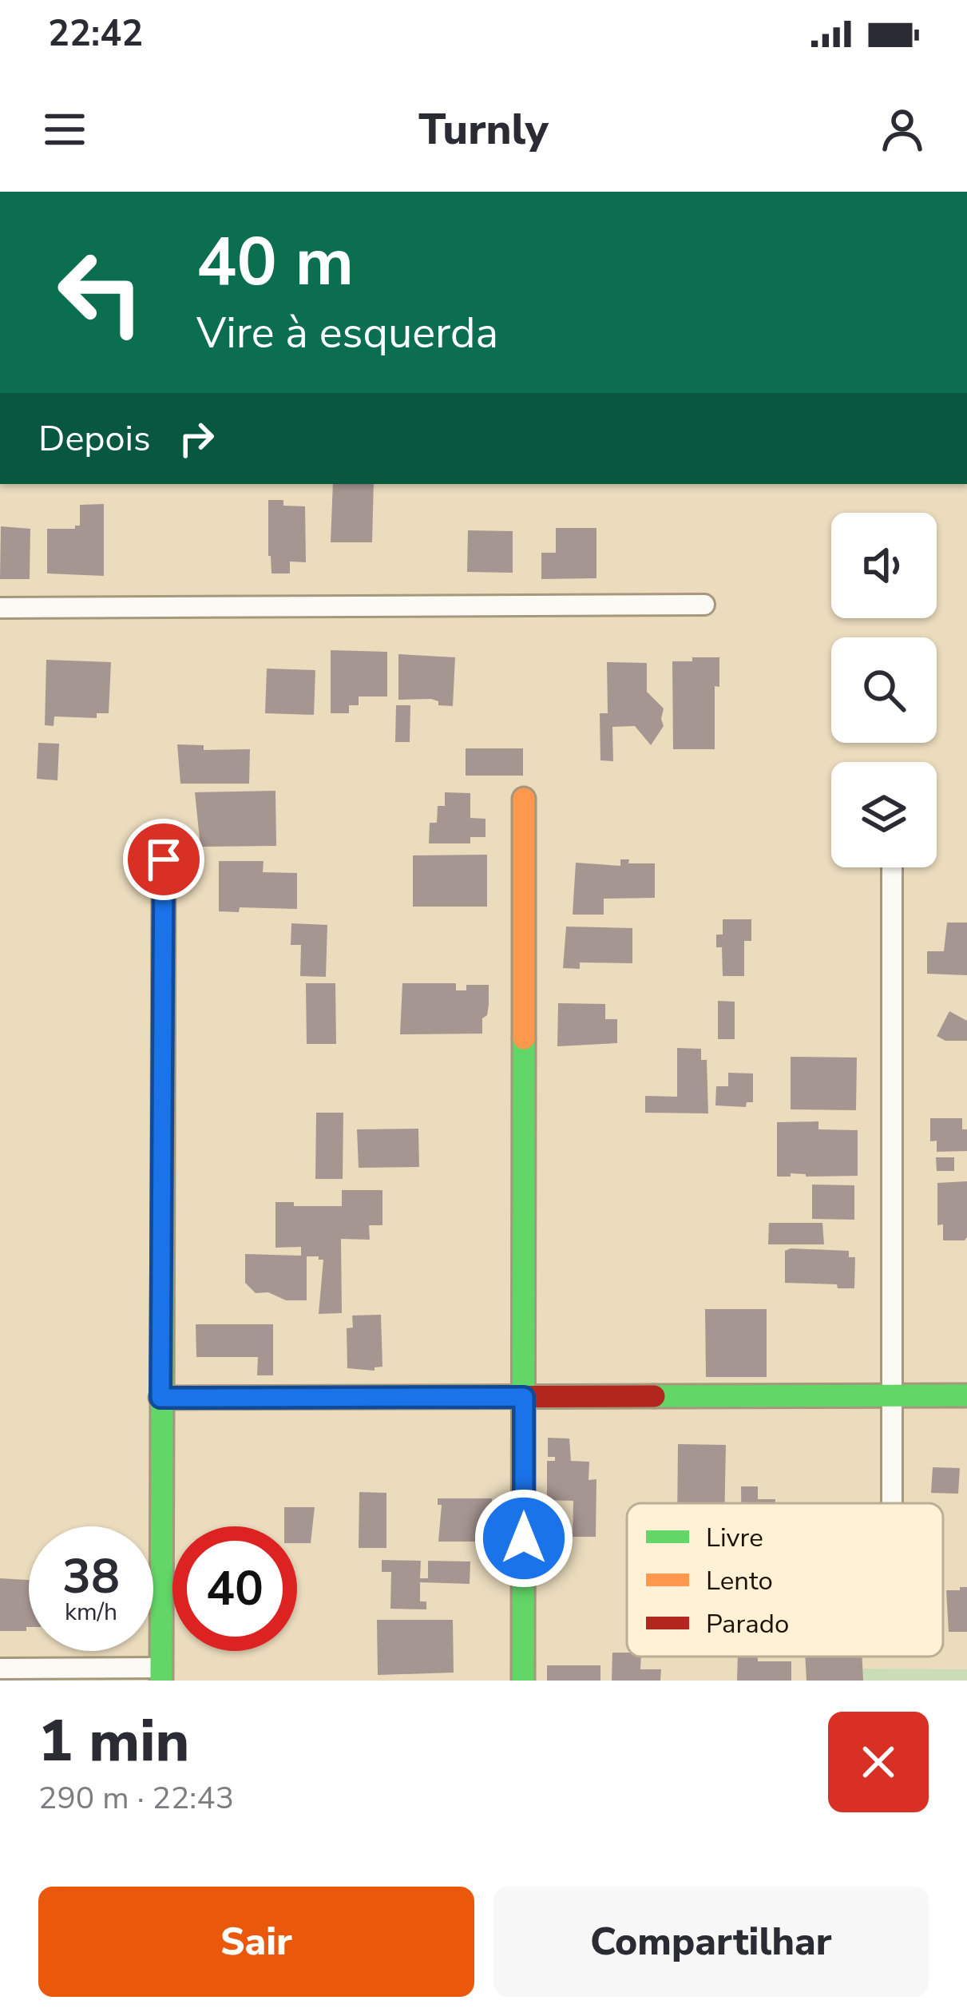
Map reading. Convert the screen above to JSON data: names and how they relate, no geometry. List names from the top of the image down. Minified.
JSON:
{"legend":["Livre","Lento","Parado"],"page":{"status":"22:42","header":"Turnly","turn":["40 m","Vire à esquerda"],"then":"Depois","speed":"38 km/h","limit":"40","heading":["1 min","290 m · 22:43"],"buttons":["Sair","Compartilhar"]}}
